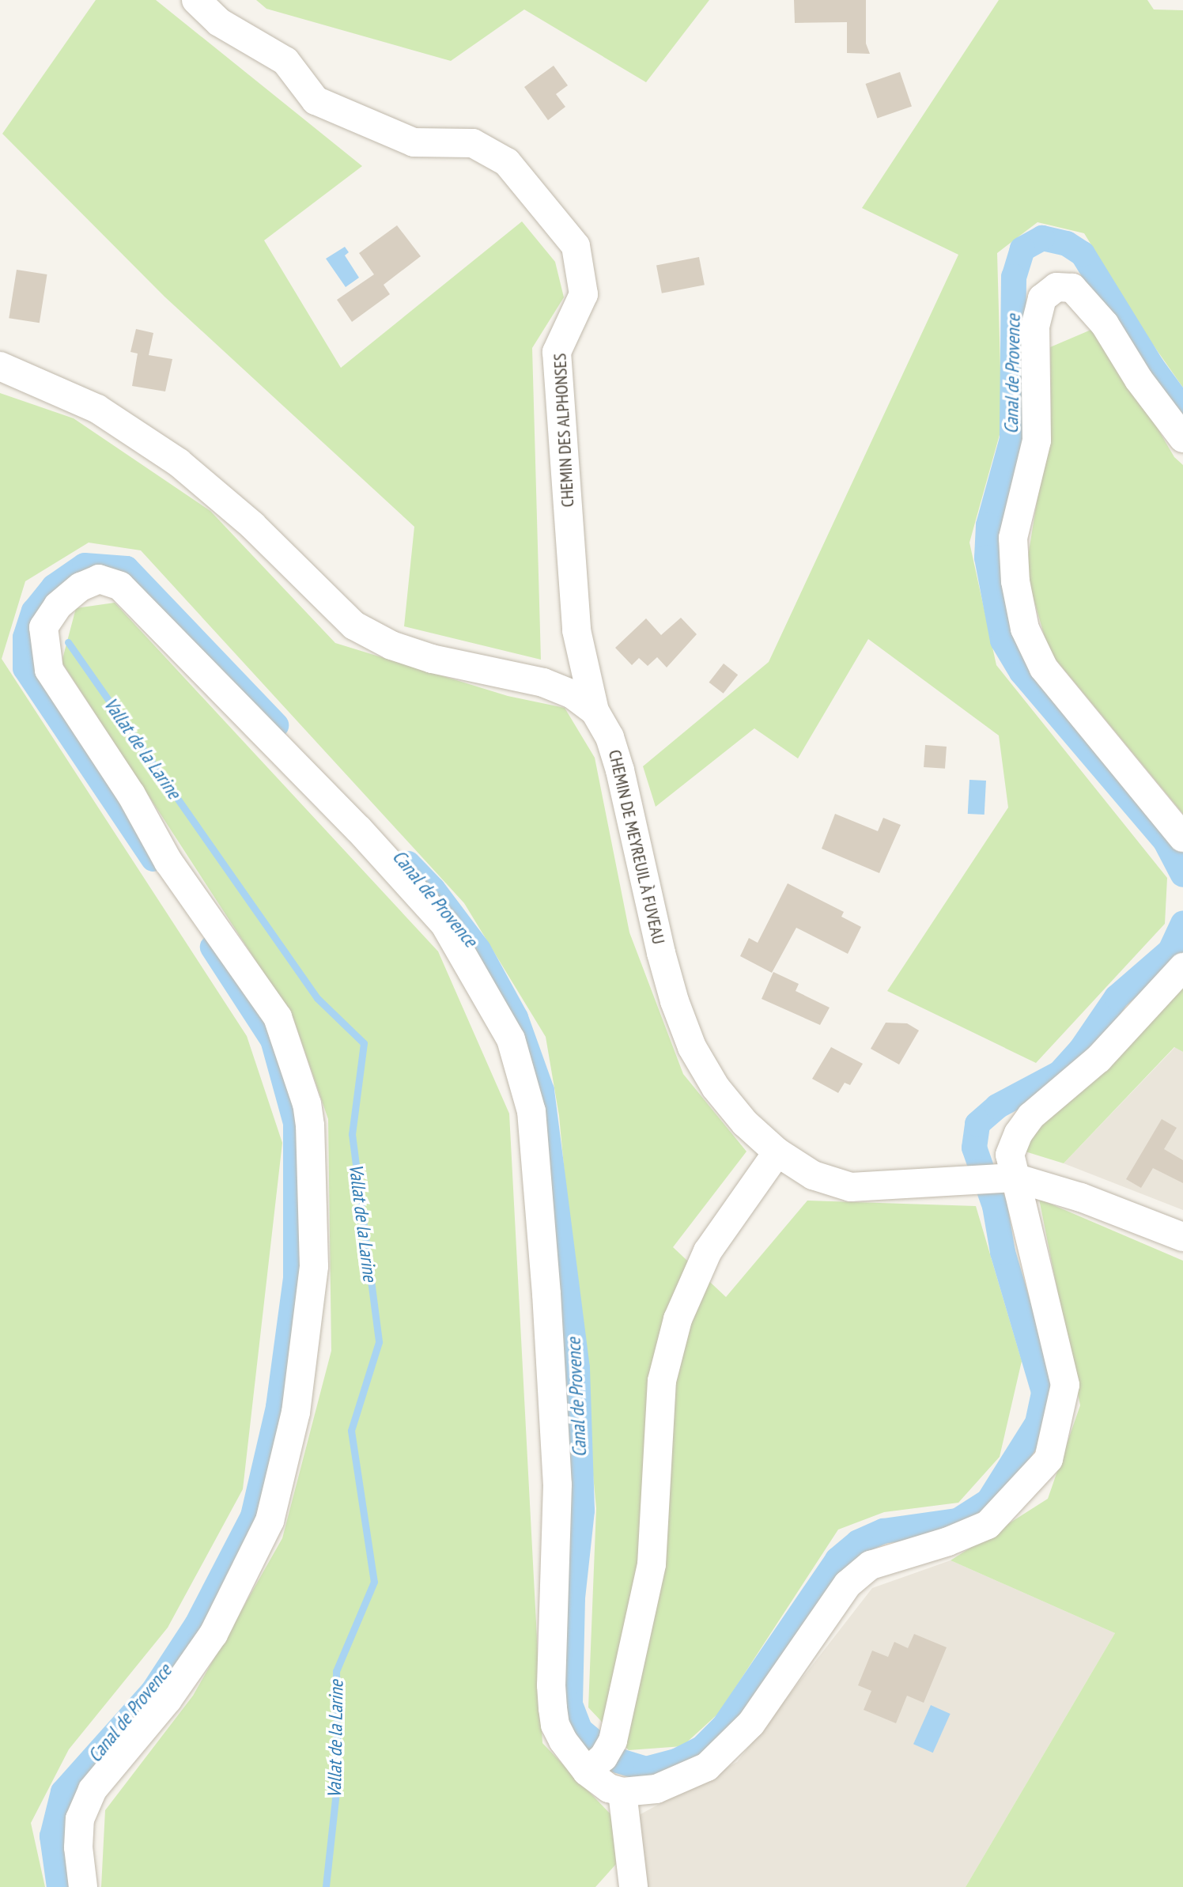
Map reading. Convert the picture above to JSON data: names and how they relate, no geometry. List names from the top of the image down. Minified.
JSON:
{"streets":{"street":["CHEMIN DES ALPHONSES","CHEMIN DE MEYREUIL À FUVEAU"]},"crossings":[["CHEMIN DES ALPHONSES","CHEMIN DE MEYREUIL À FUVEAU"]],"water":["Canal de Provence","Vallat de la Larine"]}
